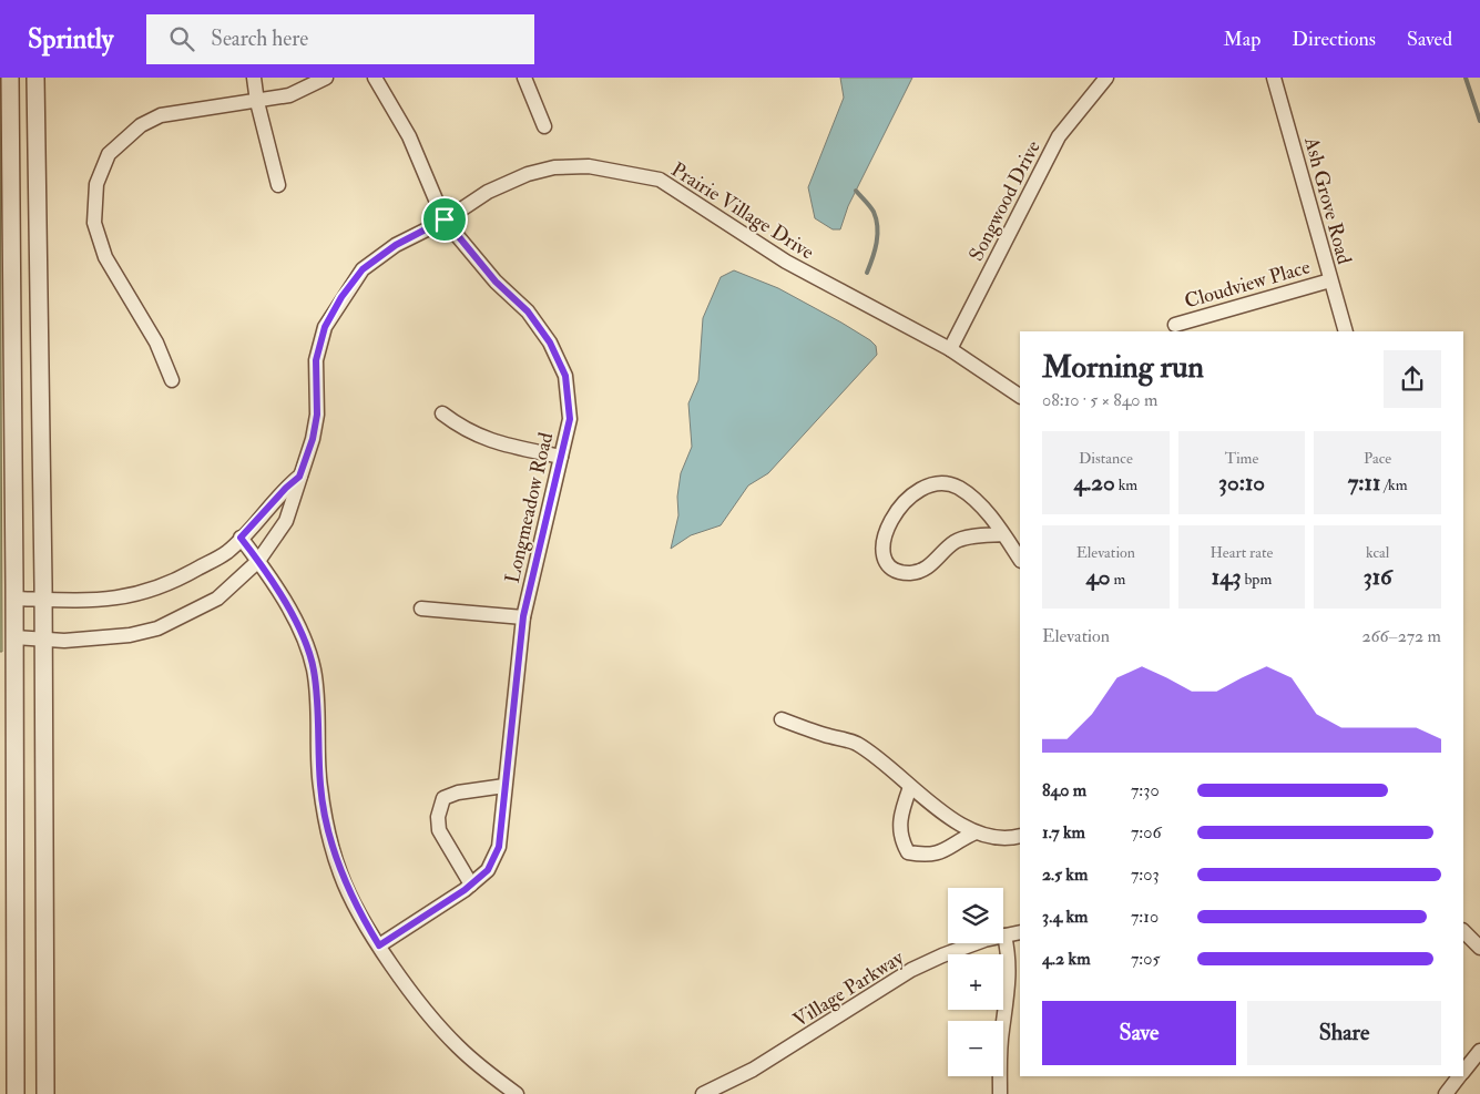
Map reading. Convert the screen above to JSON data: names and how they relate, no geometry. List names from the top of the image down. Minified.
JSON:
{"streets":{"street":["Songwood Drive","Ash Grove Road","Prairie Village Drive","Cloudview Place","Longmeadow Road","Village Parkway"]},"crossings":[["Songwood Drive","Prairie Village Drive"],["Ash Grove Road","Cloudview Place"],["Prairie Village Drive","Longmeadow Road"]],"page":{"header":"Sprintly","search":"Search here","nav":["Map","Directions","Saved"],"heading":["Morning run","08:10 · 5 × 840 m"],"stats":[["Distance","4.20 km"],["Time","30:10"],["Pace","7:11 /km"],["Elevation","40 m"],["Heart rate","143 bpm"],["kcal","316"]],"chart":["Elevation","266–272 m"],"list":[{"name":"840 m","note":"7:30"},{"name":"1.7 km","note":"7:06"},{"name":"2.5 km","note":"7:03"},{"name":"3.4 km","note":"7:10"},{"name":"4.2 km","note":"7:05"}],"map_buttons":["+","−"],"buttons":["Save","Share"]}}
